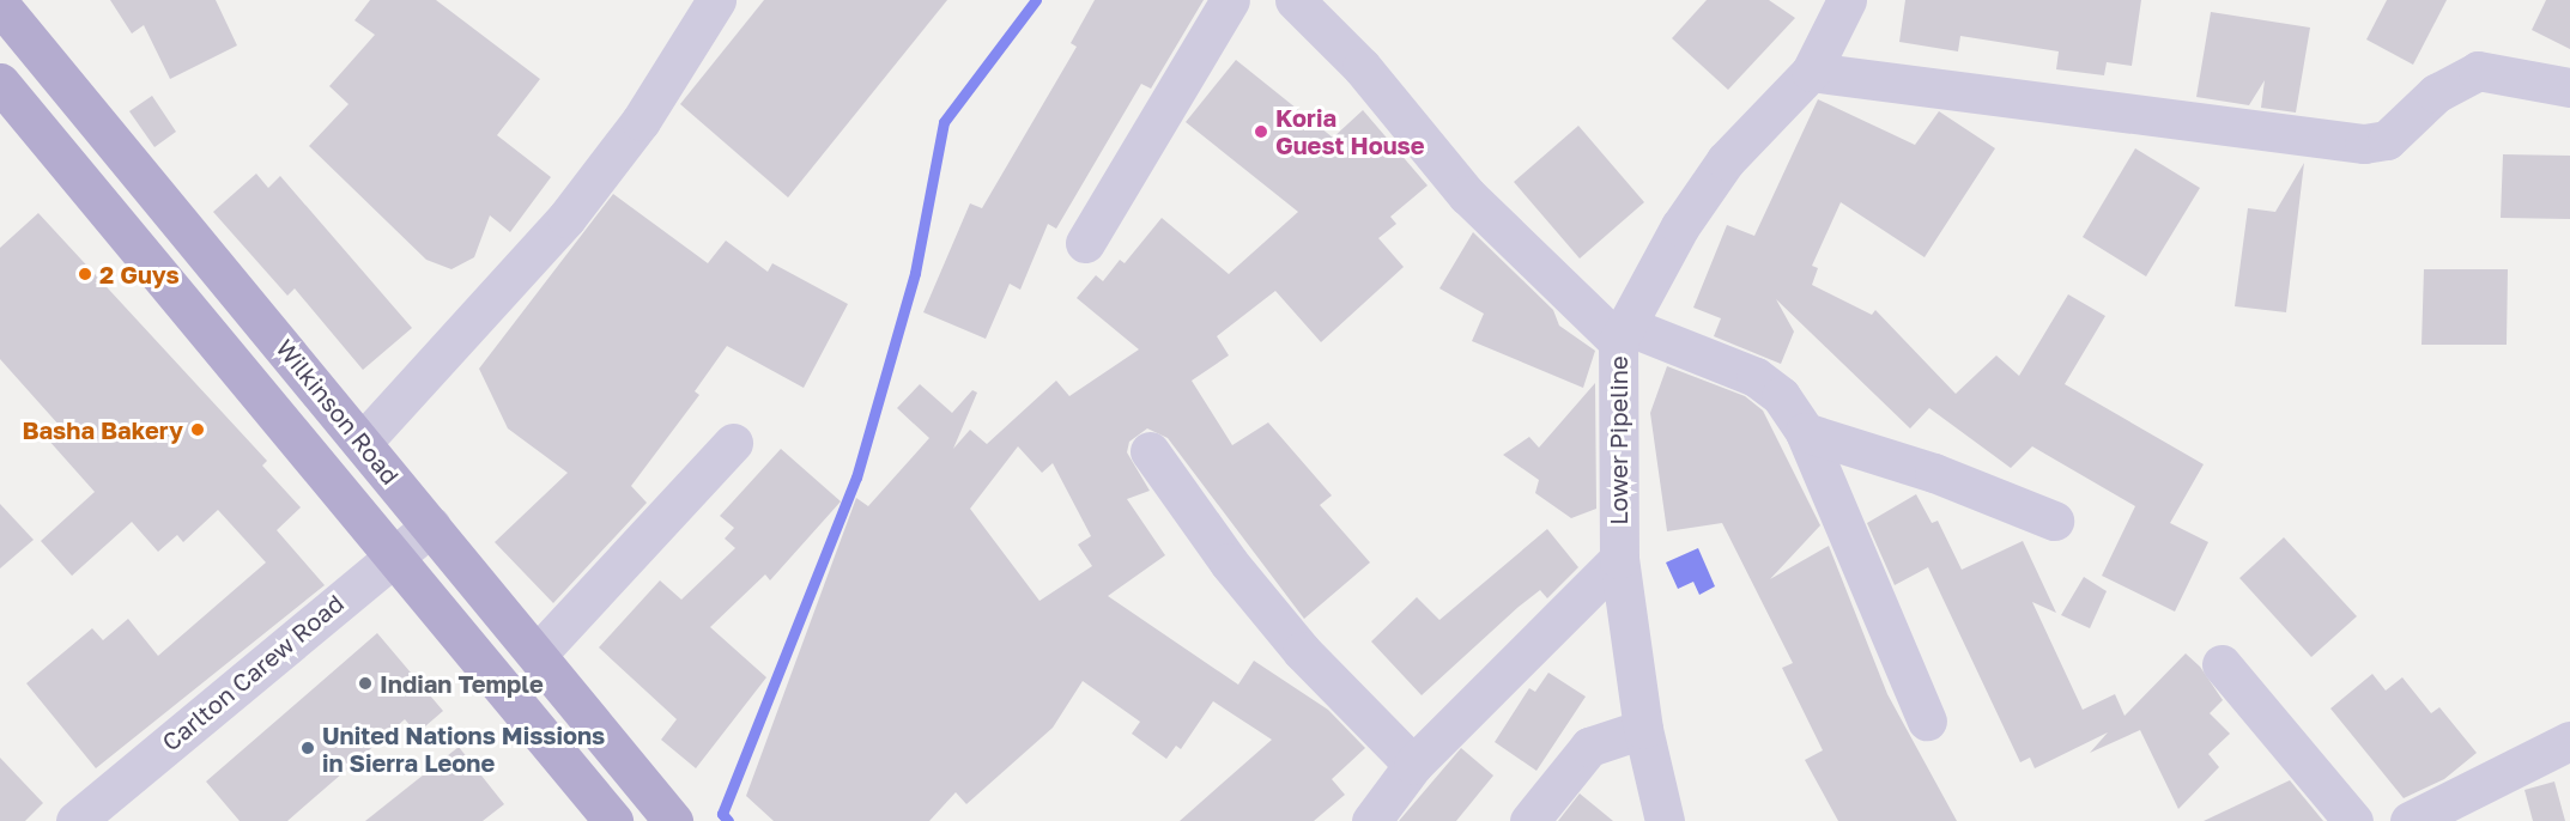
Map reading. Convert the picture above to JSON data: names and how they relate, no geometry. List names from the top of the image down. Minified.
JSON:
{"streets":{"main road":["Wilkinson Road"],"street":["Lower Pipeline","Carlton Carew Road"]},"crossings":[["Wilkinson Road","Carlton Carew Road"]],"places":["Koria Guest House","2 Guys","Basha Bakery","Indian Temple","United Nations Missions in Sierra Leone"]}
